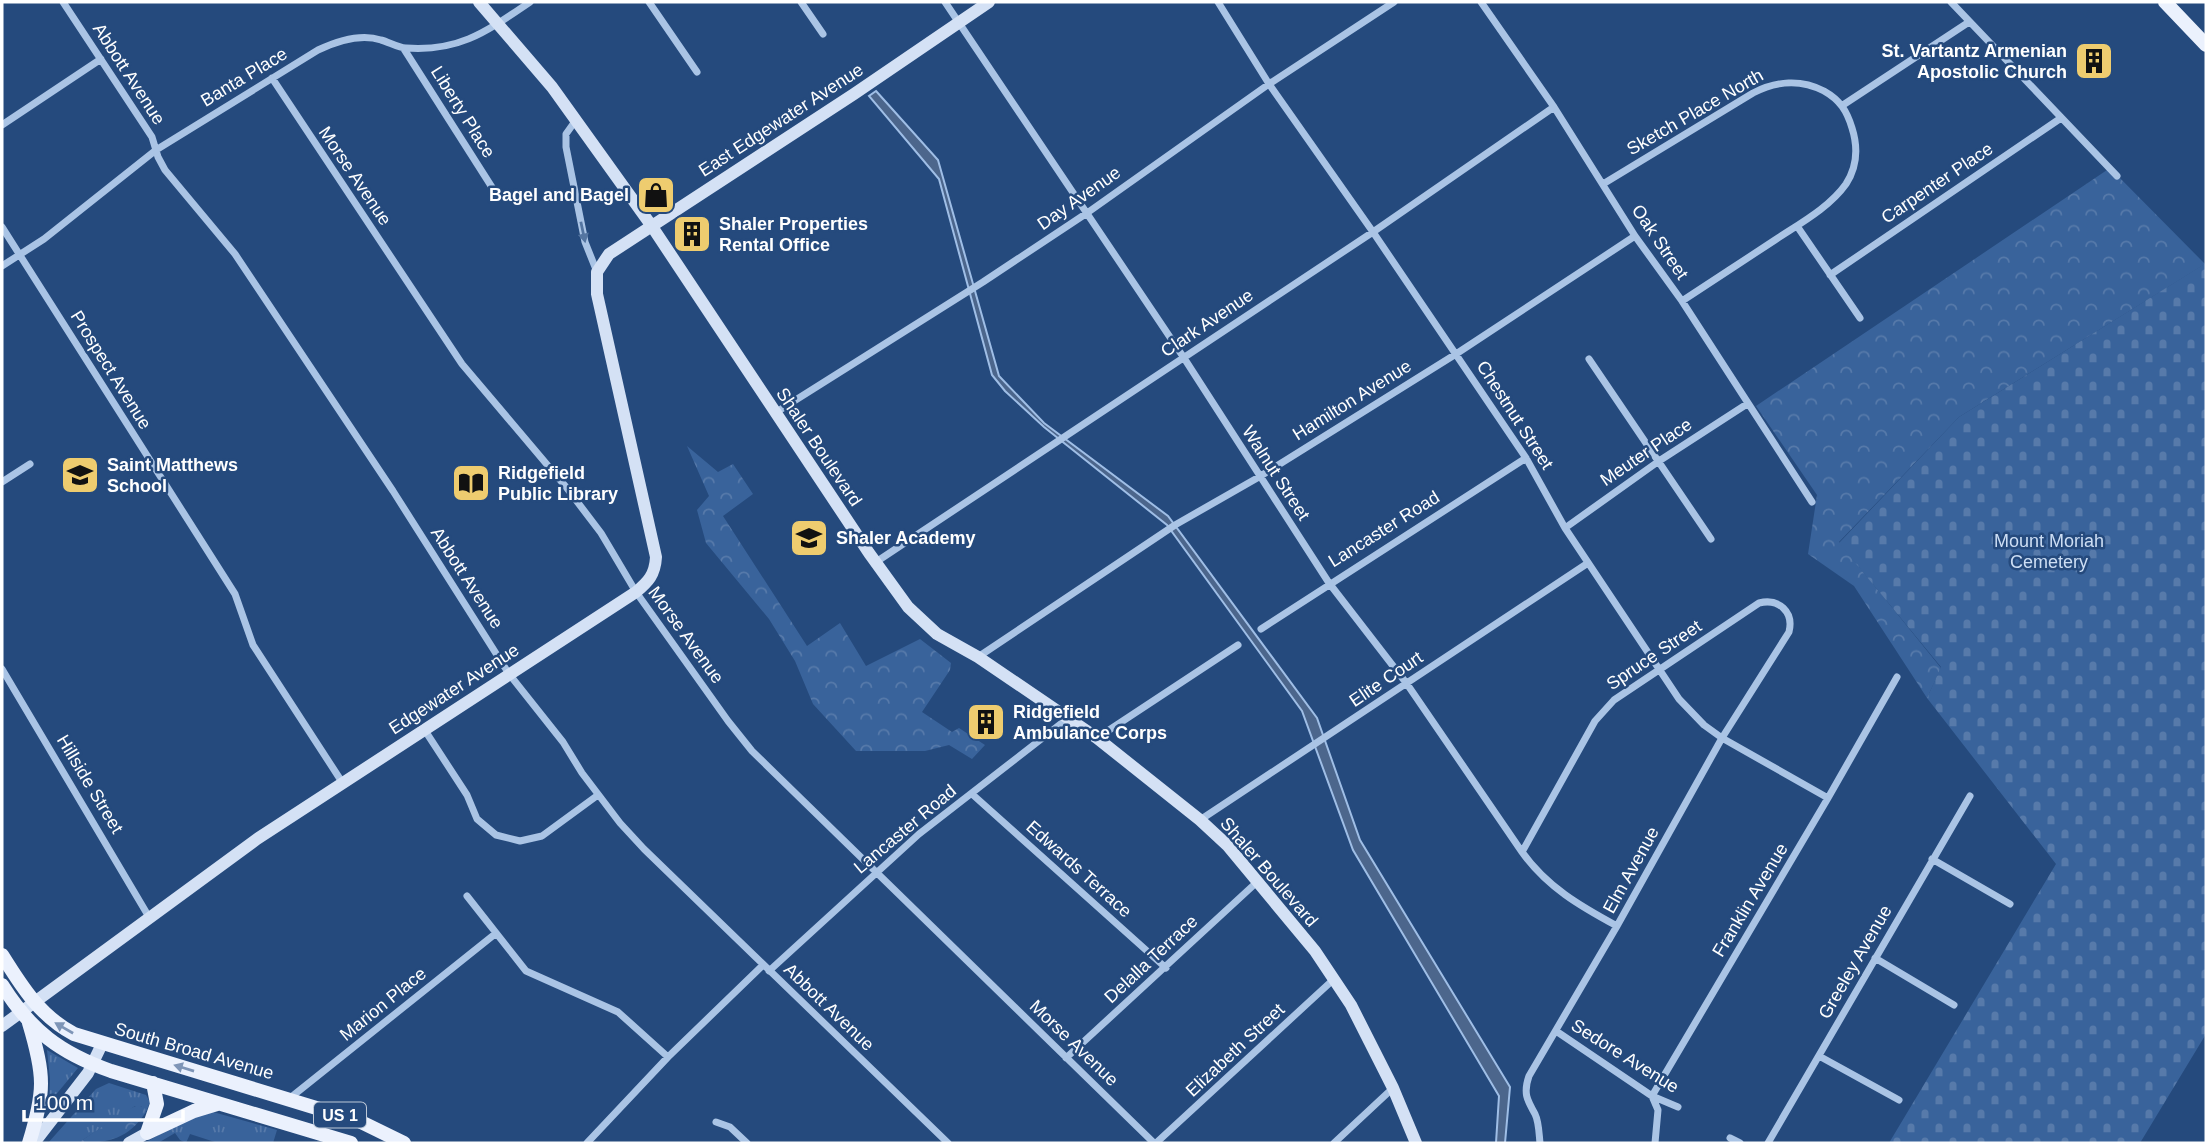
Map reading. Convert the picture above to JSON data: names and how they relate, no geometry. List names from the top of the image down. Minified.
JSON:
{"streets":{"main road":["South Broad Avenue","US 1"],"street":["Abbott Avenue","Banta Place","Liberty Place","Sketch Place North","East Edgewater Avenue","Morse Avenue","Carpenter Place","Day Avenue","Oak Street","Clark Avenue","Prospect Avenue","Hamilton Avenue","Chestnut Street","Shaler Boulevard","Meuter Place","Walnut Street","Lancaster Road","Spruce Street","Elite Court","Edgewater Avenue","Hillside Street","Edwards Terrace","Elm Avenue","Franklin Avenue","Delalla Terrace","Greeley Avenue","Marion Place","Elizabeth Street","Sedore Avenue"]},"crossings":[["Abbott Avenue","Banta Place"],["Abbott Avenue","Lancaster Road"],["Abbott Avenue","Edgewater Avenue"],["Banta Place","Liberty Place"],["Banta Place","Morse Avenue"],["Banta Place","Prospect Avenue"],["Banta Place","Shaler Boulevard"],["Sketch Place North","Oak Street"],["East Edgewater Avenue","Shaler Boulevard"],["East Edgewater Avenue","Walnut Street"],["East Edgewater Avenue","Edgewater Avenue"],["Morse Avenue","Lancaster Road"],["Morse Avenue","Edgewater Avenue"],["Morse Avenue","Delalla Terrace"],["Morse Avenue","Elizabeth Street"],["Day Avenue","Chestnut Street"],["Day Avenue","Shaler Boulevard"],["Day Avenue","Walnut Street"],["Oak Street","Clark Avenue"],["Oak Street","Hamilton Avenue"],["Oak Street","Meuter Place"],["Clark Avenue","Chestnut Street"],["Clark Avenue","Shaler Boulevard"],["Clark Avenue","Walnut Street"],["Prospect Avenue","Edgewater Avenue"],["Hamilton Avenue","Chestnut Street"],["Hamilton Avenue","Shaler Boulevard"],["Hamilton Avenue","Walnut Street"],["Chestnut Street","Meuter Place"],["Chestnut Street","Lancaster Road"],["Chestnut Street","Spruce Street"],["Chestnut Street","Elite Court"],["Chestnut Street","Elm Avenue"],["Chestnut Street","Franklin Avenue"],["Shaler Boulevard","Lancaster Road"],["Shaler Boulevard","Elite Court"],["Shaler Boulevard","Delalla Terrace"],["Shaler Boulevard","Elizabeth Street"],["Walnut Street","Lancaster Road"],["Walnut Street","Spruce Street"],["Walnut Street","Elite Court"],["Walnut Street","Elm Avenue"],["Lancaster Road","Edwards Terrace"],["Spruce Street","Elm Avenue"],["Edgewater Avenue","Hillside Street"],["Edgewater Avenue","South Broad Avenue"],["Edgewater Avenue","US 1"],["Edwards Terrace","Delalla Terrace"],["Elm Avenue","Sedore Avenue"],["Franklin Avenue","Sedore Avenue"],["Marion Place","South Broad Avenue"]],"parks":["Mount Moriah Cemetery"],"places":{"building":["St. Vartantz Armenian Apostolic Church","Shaler Properties Rental Office","Ridgefield Ambulance Corps"],"shop":["Bagel and Bagel"],"school or university":["Saint Matthews School","Shaler Academy"],"library":["Ridgefield Public Library"]},"scale_bar":"100 m"}
